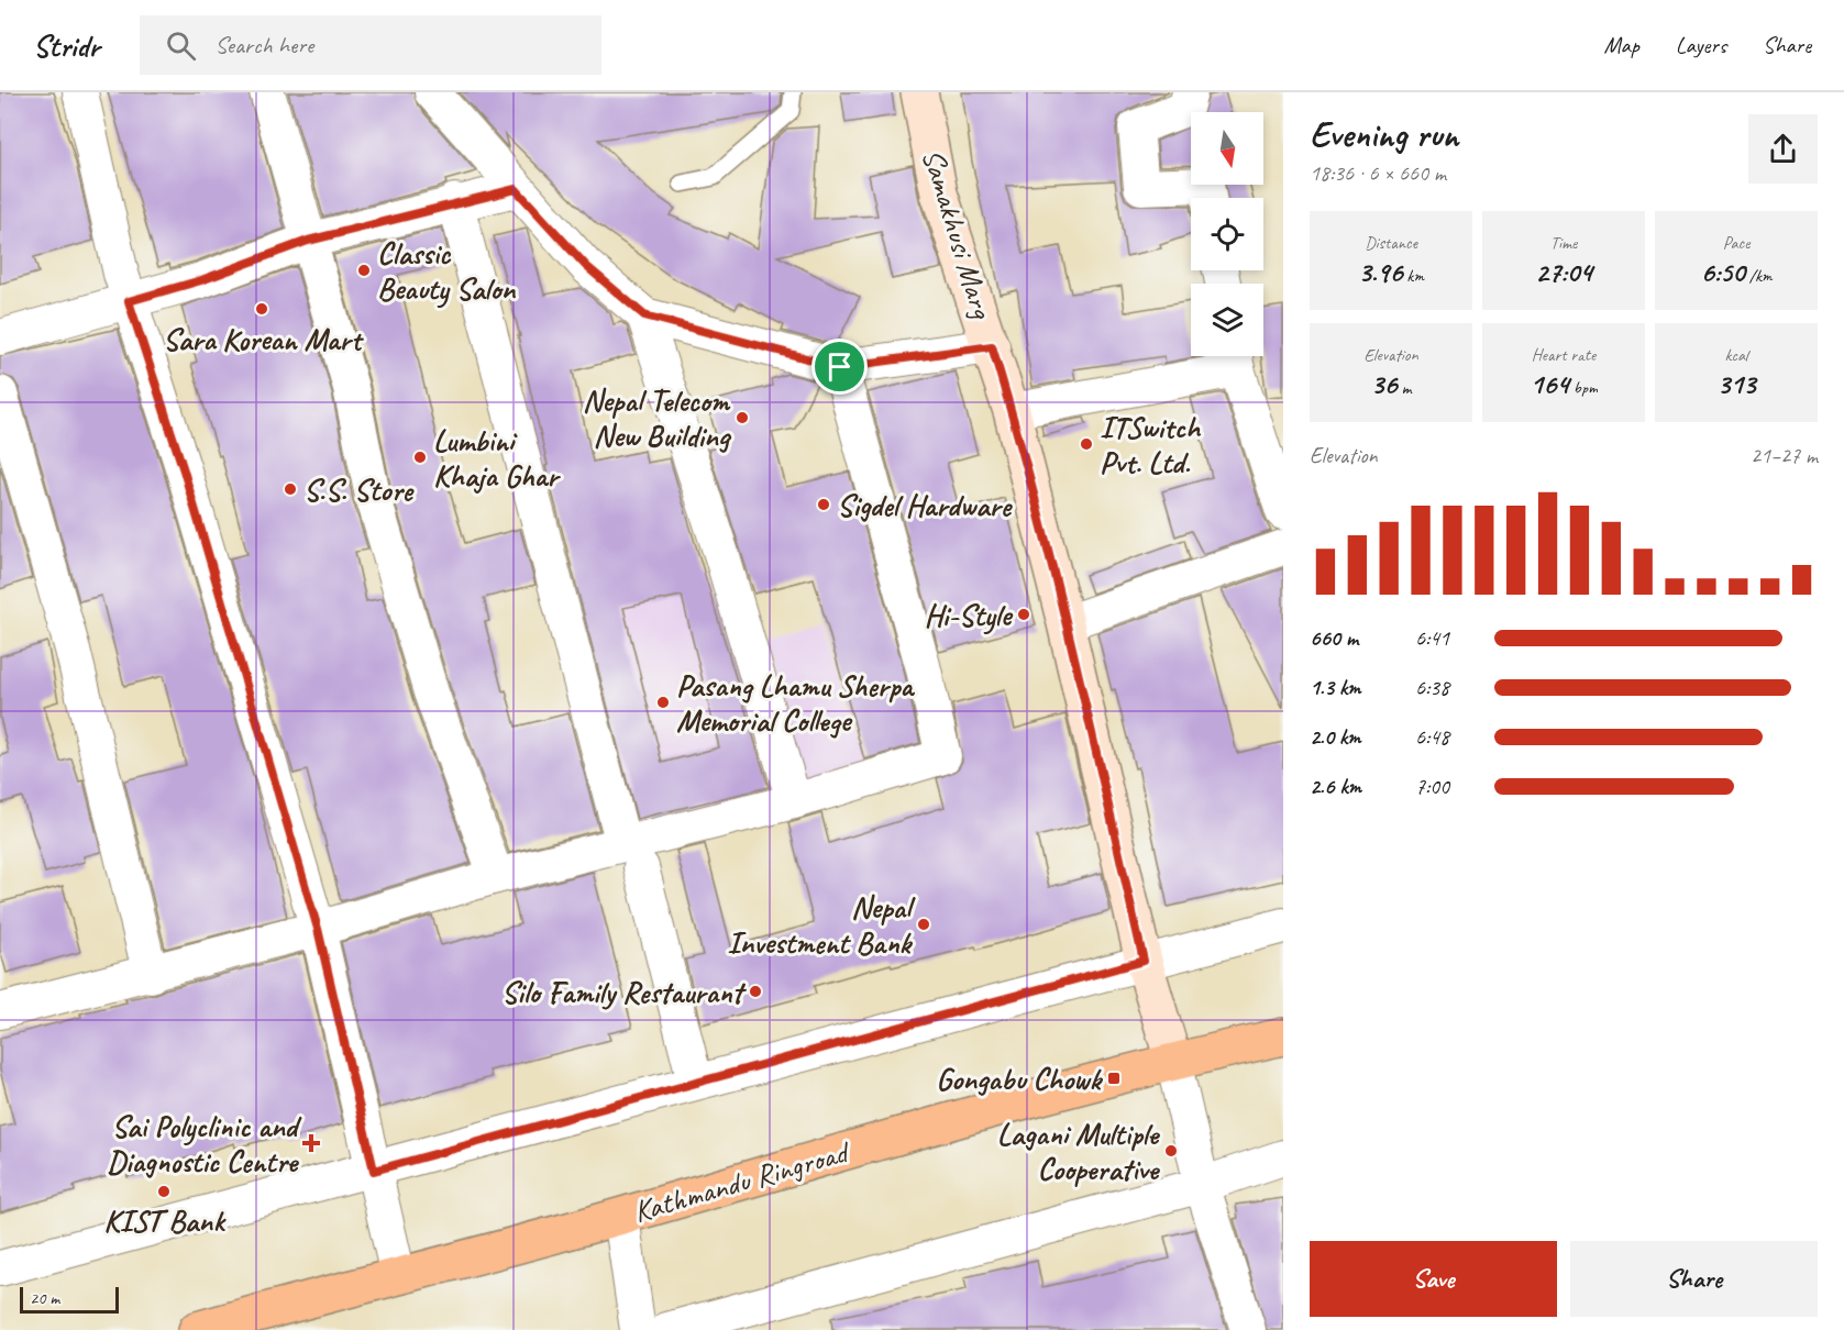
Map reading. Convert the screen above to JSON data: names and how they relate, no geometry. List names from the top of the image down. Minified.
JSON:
{"streets":{"highway":["Kathmandu Ringroad"],"main road":["Samakhusi Marg"]},"crossings":[["Samakhusi Marg","Kathmandu Ringroad"]],"places":{"other":["Classic Beauty Salon","Sara Korean Mart","Nepal Telecom New Building","ITSwitch Pvt. Ltd.","Lumbini Khaja Ghar","S.S. Store","Sigdel Hardware","Hi-Style","Pasang Lhamu Sherpa Memorial College","Nepal Investment Bank","Silo Family Restaurant","Lagani Multiple Cooperative","KIST Bank"],"transit":["Gongabu Chowk"],"health":["Sai Polyclinic and Diagnostic Centre"]},"scale_bar":"20 m","north":"bottom","page":{"header":"Stridr","search":"Search here","nav":["Map","Layers","Share"],"heading":["Evening run","18:36 · 6 × 660 m"],"stats":[["Distance","3.96 km"],["Time","27:04"],["Pace","6:50 /km"],["Elevation","36 m"],["Heart rate","164 bpm"],["kcal","313"]],"chart":["Elevation","21–27 m"],"list":[{"name":"660 m","note":"6:41"},{"name":"1.3 km","note":"6:38"},{"name":"2.0 km","note":"6:48"},{"name":"2.6 km","note":"7:00"}],"buttons":["Save","Share"],"scale":"20 m"}}
